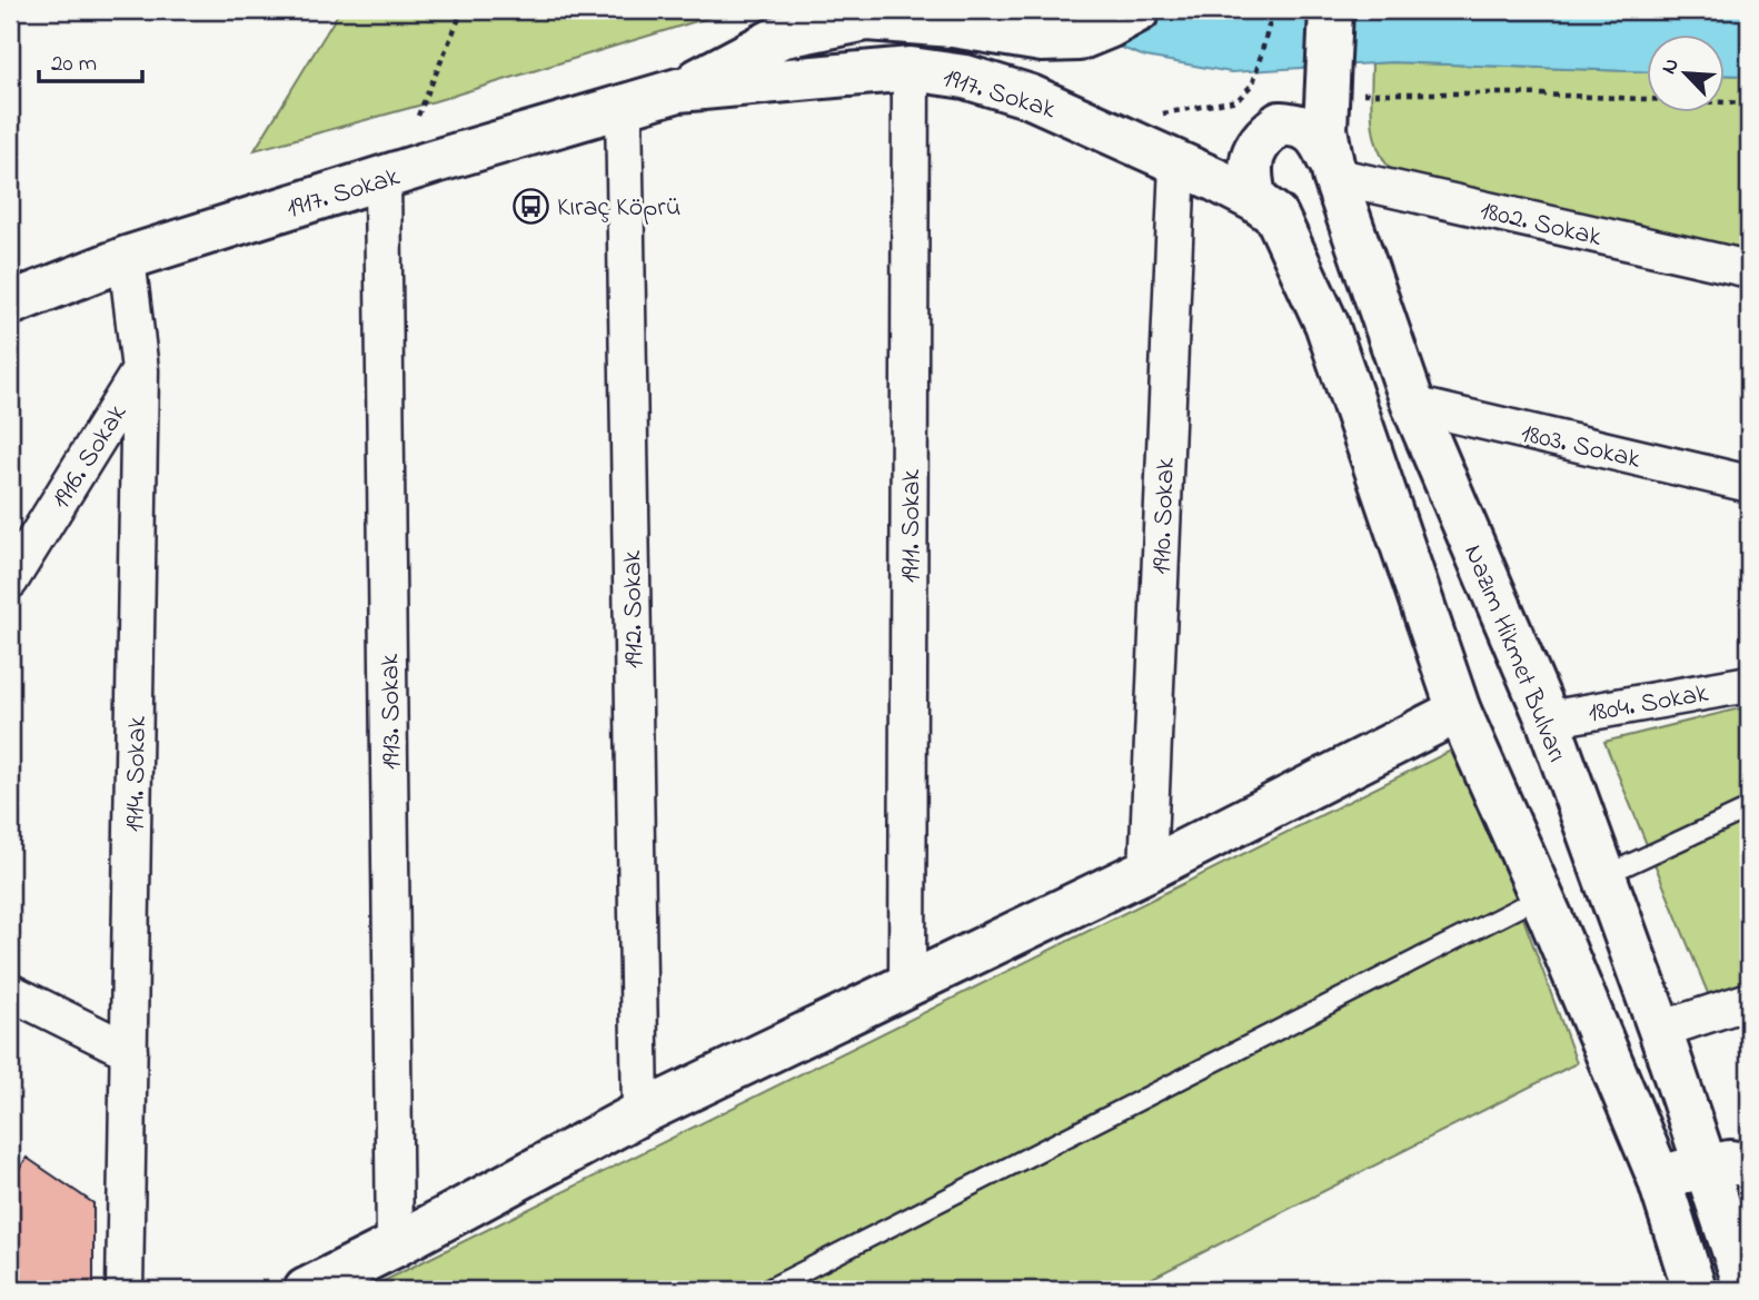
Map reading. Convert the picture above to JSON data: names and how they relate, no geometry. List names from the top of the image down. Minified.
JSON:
{"streets":{"main road":["1917. Sokak","Nazım Hikmet Bulvarı"],"street":["1802. Sokak","1803. Sokak","1916. Sokak","1910. Sokak","1911. Sokak","1912. Sokak","1804. Sokak","1913. Sokak","1914. Sokak"]},"crossings":[["1917. Sokak","1910. Sokak"],["1917. Sokak","1911. Sokak"],["1917. Sokak","1912. Sokak"],["1917. Sokak","1913. Sokak"],["1917. Sokak","1914. Sokak"],["1802. Sokak","Nazım Hikmet Bulvarı"],["1803. Sokak","Nazım Hikmet Bulvarı"],["1916. Sokak","1914. Sokak"],["Nazım Hikmet Bulvarı","1804. Sokak"]],"places":{"bus stop":["Kıraç Köprü"]},"scale_bar":"20 m","north":"top left"}
